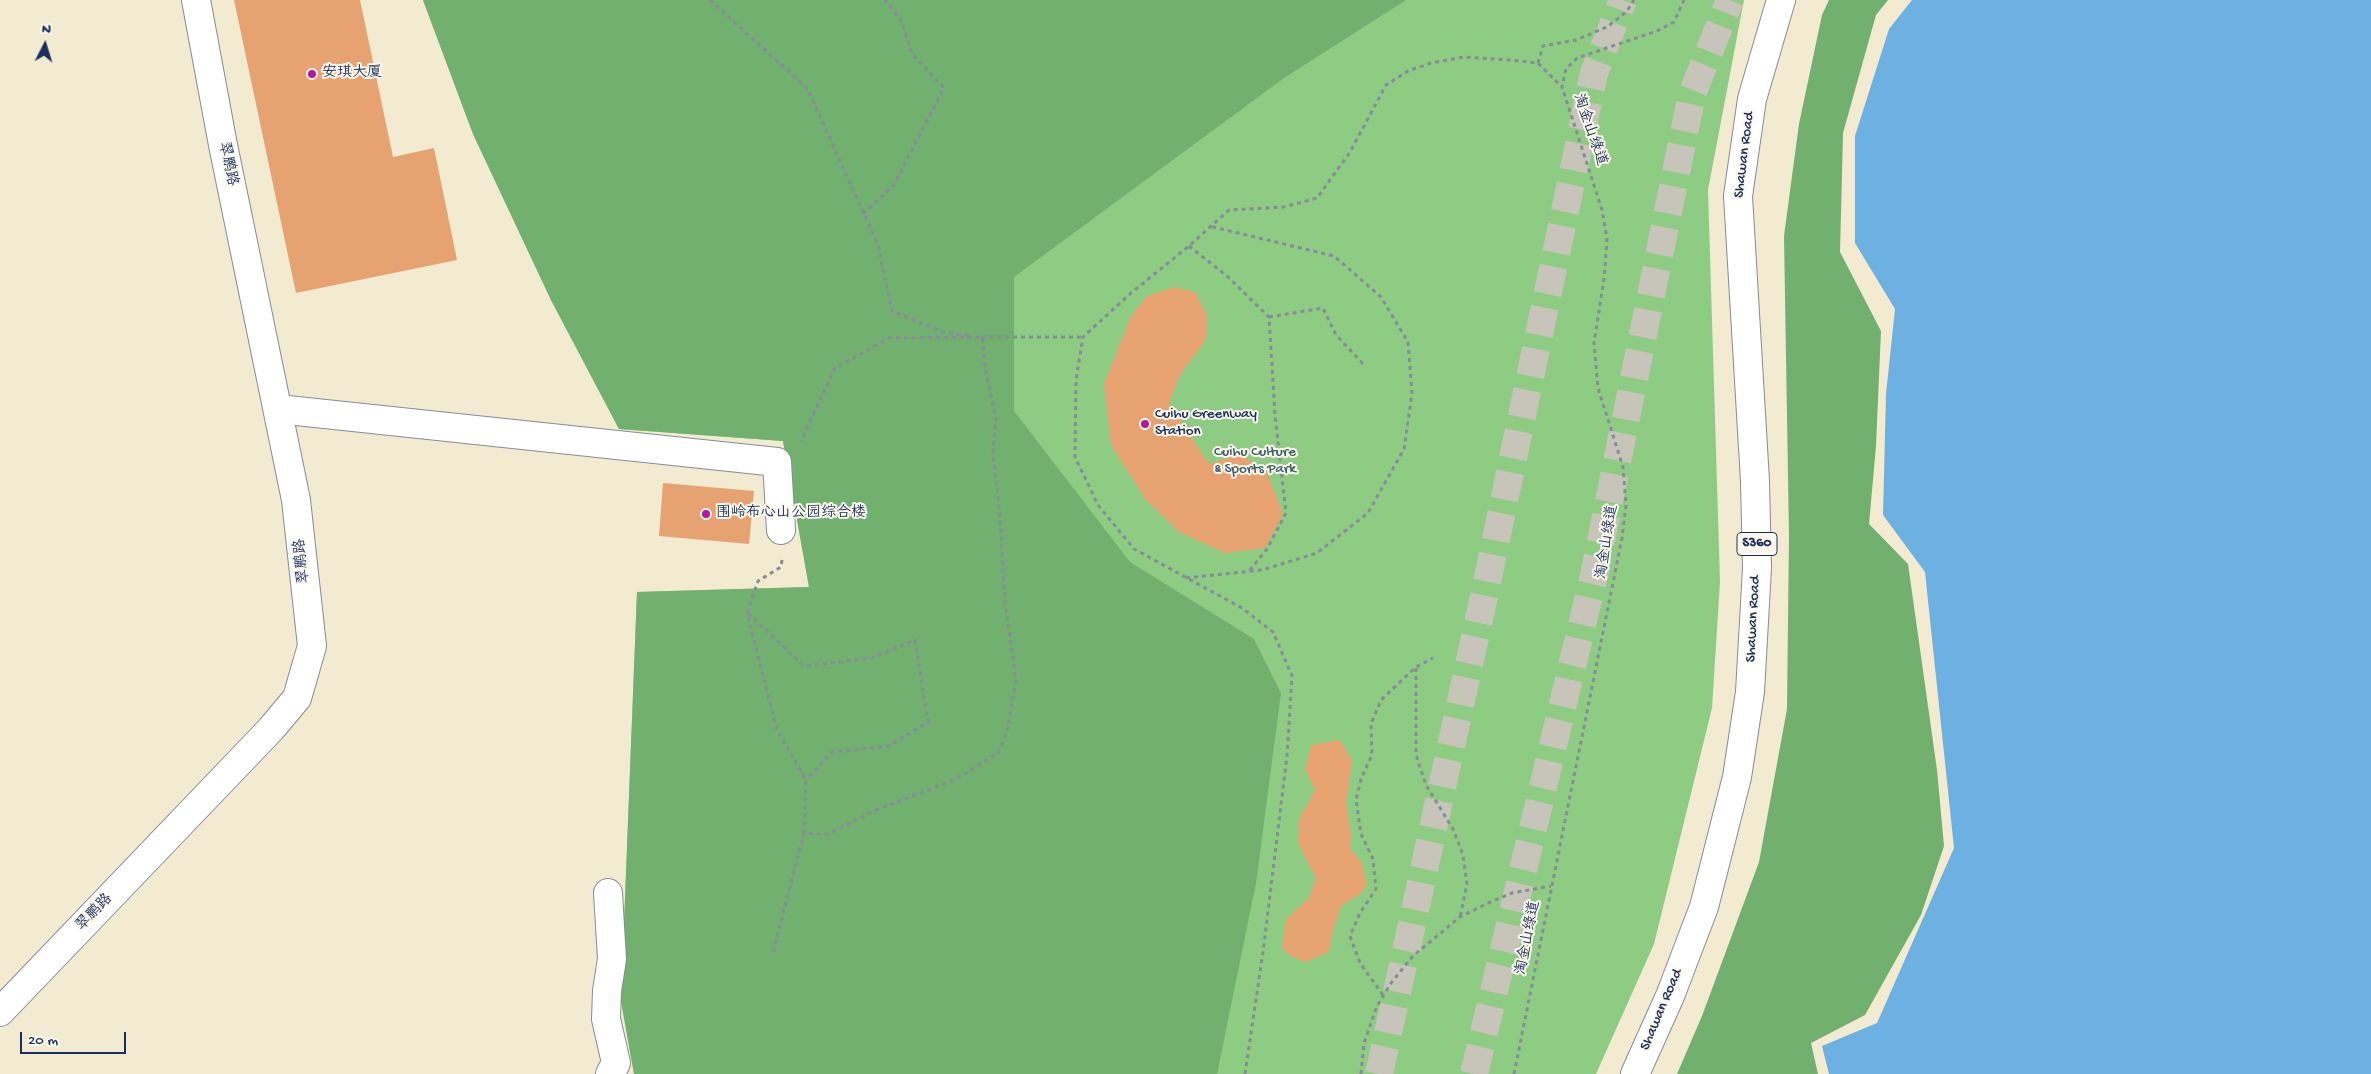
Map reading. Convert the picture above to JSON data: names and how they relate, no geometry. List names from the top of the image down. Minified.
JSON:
{"streets":{"street":["Shawan Road","翠鹏路","S360"],"path":["淘金山绿道"]},"parks":["Cuihu Culture & Sports Park"],"places":["安琪大厦","Cuihu Greenway Station","围岭布心山公园综合楼"],"scale_bar":"20 m","north":"top"}
